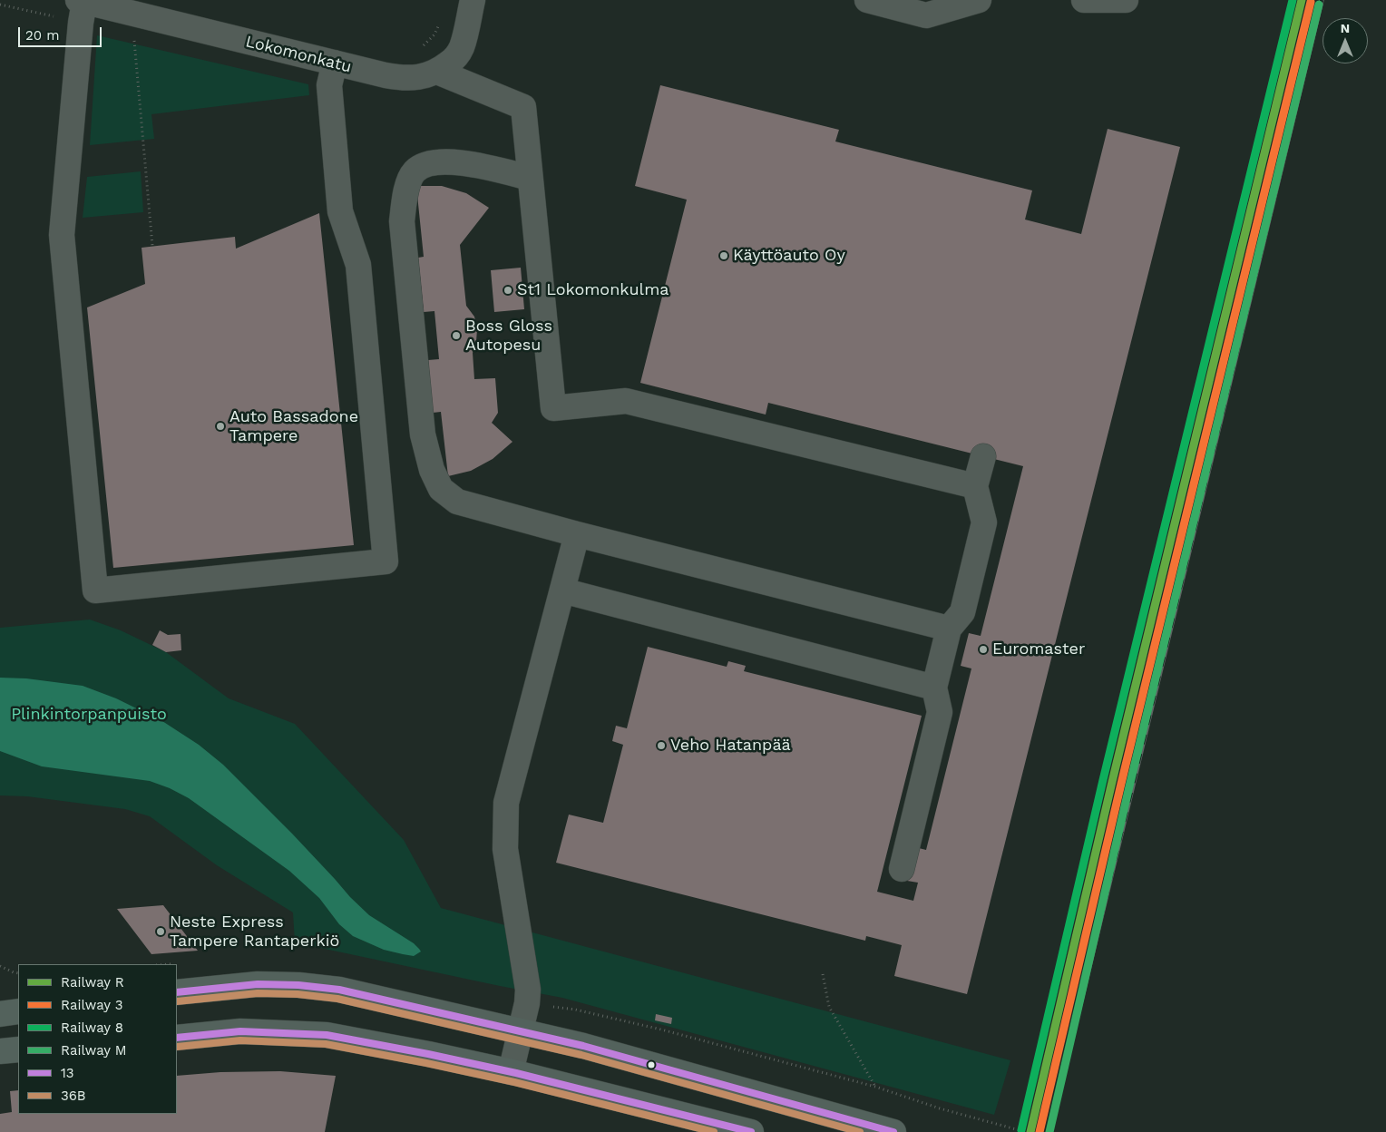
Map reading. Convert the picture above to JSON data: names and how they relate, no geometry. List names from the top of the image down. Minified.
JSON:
{"streets":{"street":["Lokomonkatu"]},"parks":["Plinkintorpanpuisto"],"places":["Käyttöauto Oy","St1 Lokomonkulma","Boss Gloss Autopesu","Auto Bassadone Tampere","Euromaster","Veho Hatanpää","Neste Express Tampere Rantaperkiö"],"lines":["rail line R","rail line 8","rail line 3","rail line M","transit line 13","transit line 36B"],"legend":["Railway R","Railway 3","Railway 8","Railway M","13","36B"],"scale_bar":"20 m","north":"top"}
